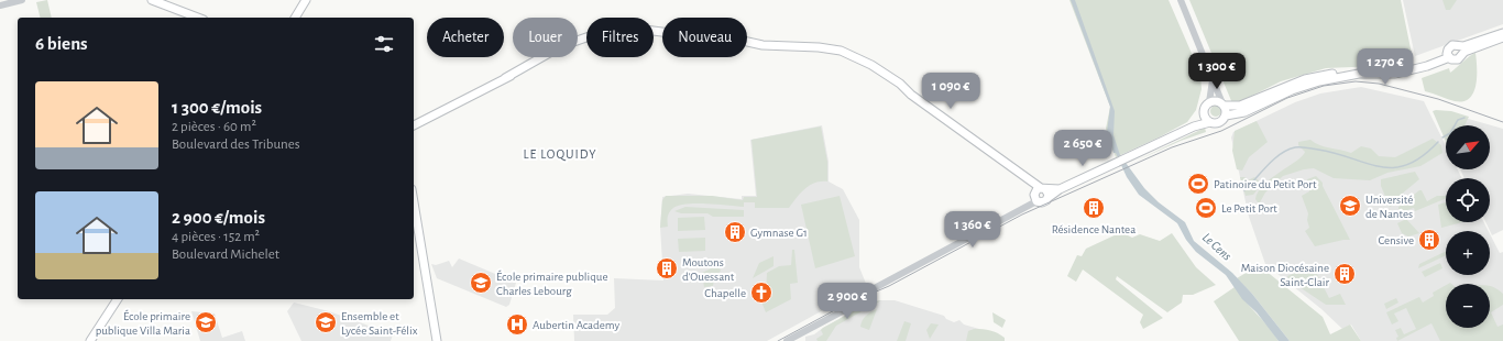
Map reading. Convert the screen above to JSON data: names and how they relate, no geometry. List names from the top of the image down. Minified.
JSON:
{"districts":["LE LOQUIDY"],"water":["Le Cens"],"places":{"sports":["Patinoire du Petit Port","Le Petit Port"],"school or university":["Université de Nantes","École primaire publique Charles Lebourg","École primaire publique Villa Maria","Ensemble et Lycée Saint-Félix"],"building":["Résidence Nantea","Gymnase G1","Censive","Moutons d'Ouessant","Maison Diocésaine Saint-Clair"],"church":["Chapelle"],"hospital":["Aubertin Academy"]},"north":"top right","page":{"chip":["Acheter","Louer","Filtres","Nouveau"],"heading":"6 biens","price":["1 270 €","1 300 €","1 090 €","2 650 €","1 360 €","2 900 €"],"list":[{"name":"1 300 €/mois","note":"2 pièces · 60 m² · Boulevard des Tribunes"},{"name":"2 900 €/mois","note":"4 pièces · 152 m² · Boulevard Michelet"}],"map_buttons":["+","−"]}}
